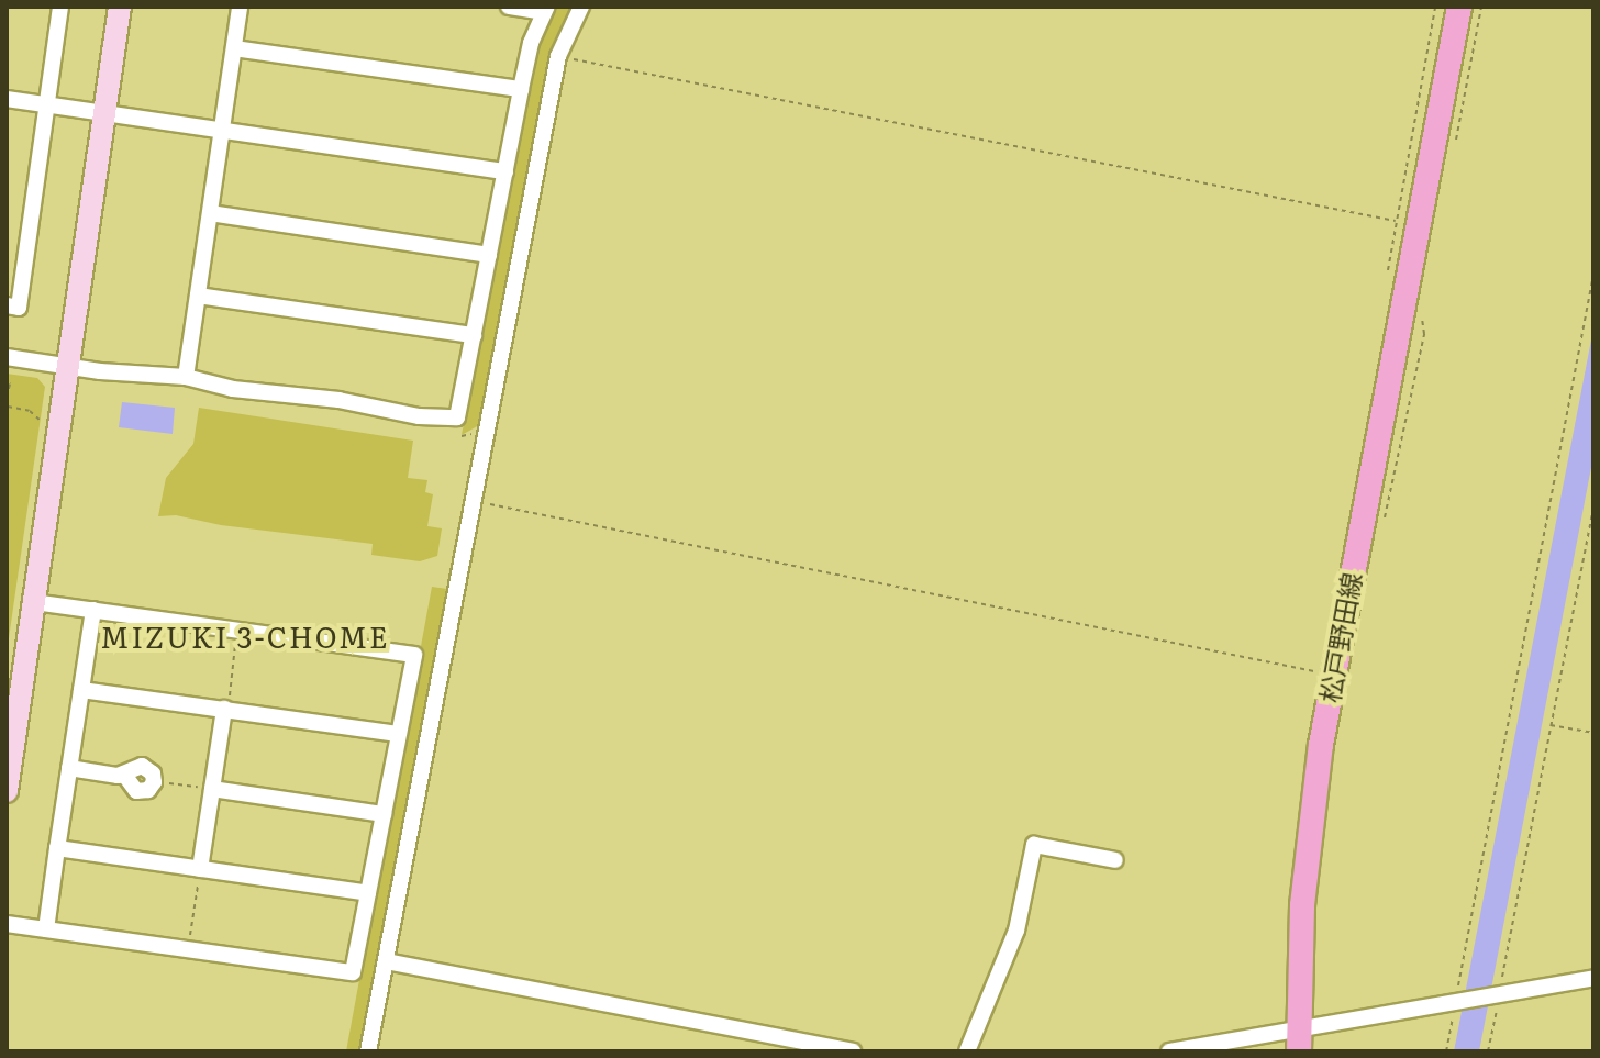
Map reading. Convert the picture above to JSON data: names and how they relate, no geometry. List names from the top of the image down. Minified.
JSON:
{"streets":{"main road":["松戸野田線"]},"districts":["MIZUKI 3-CHOME"]}
